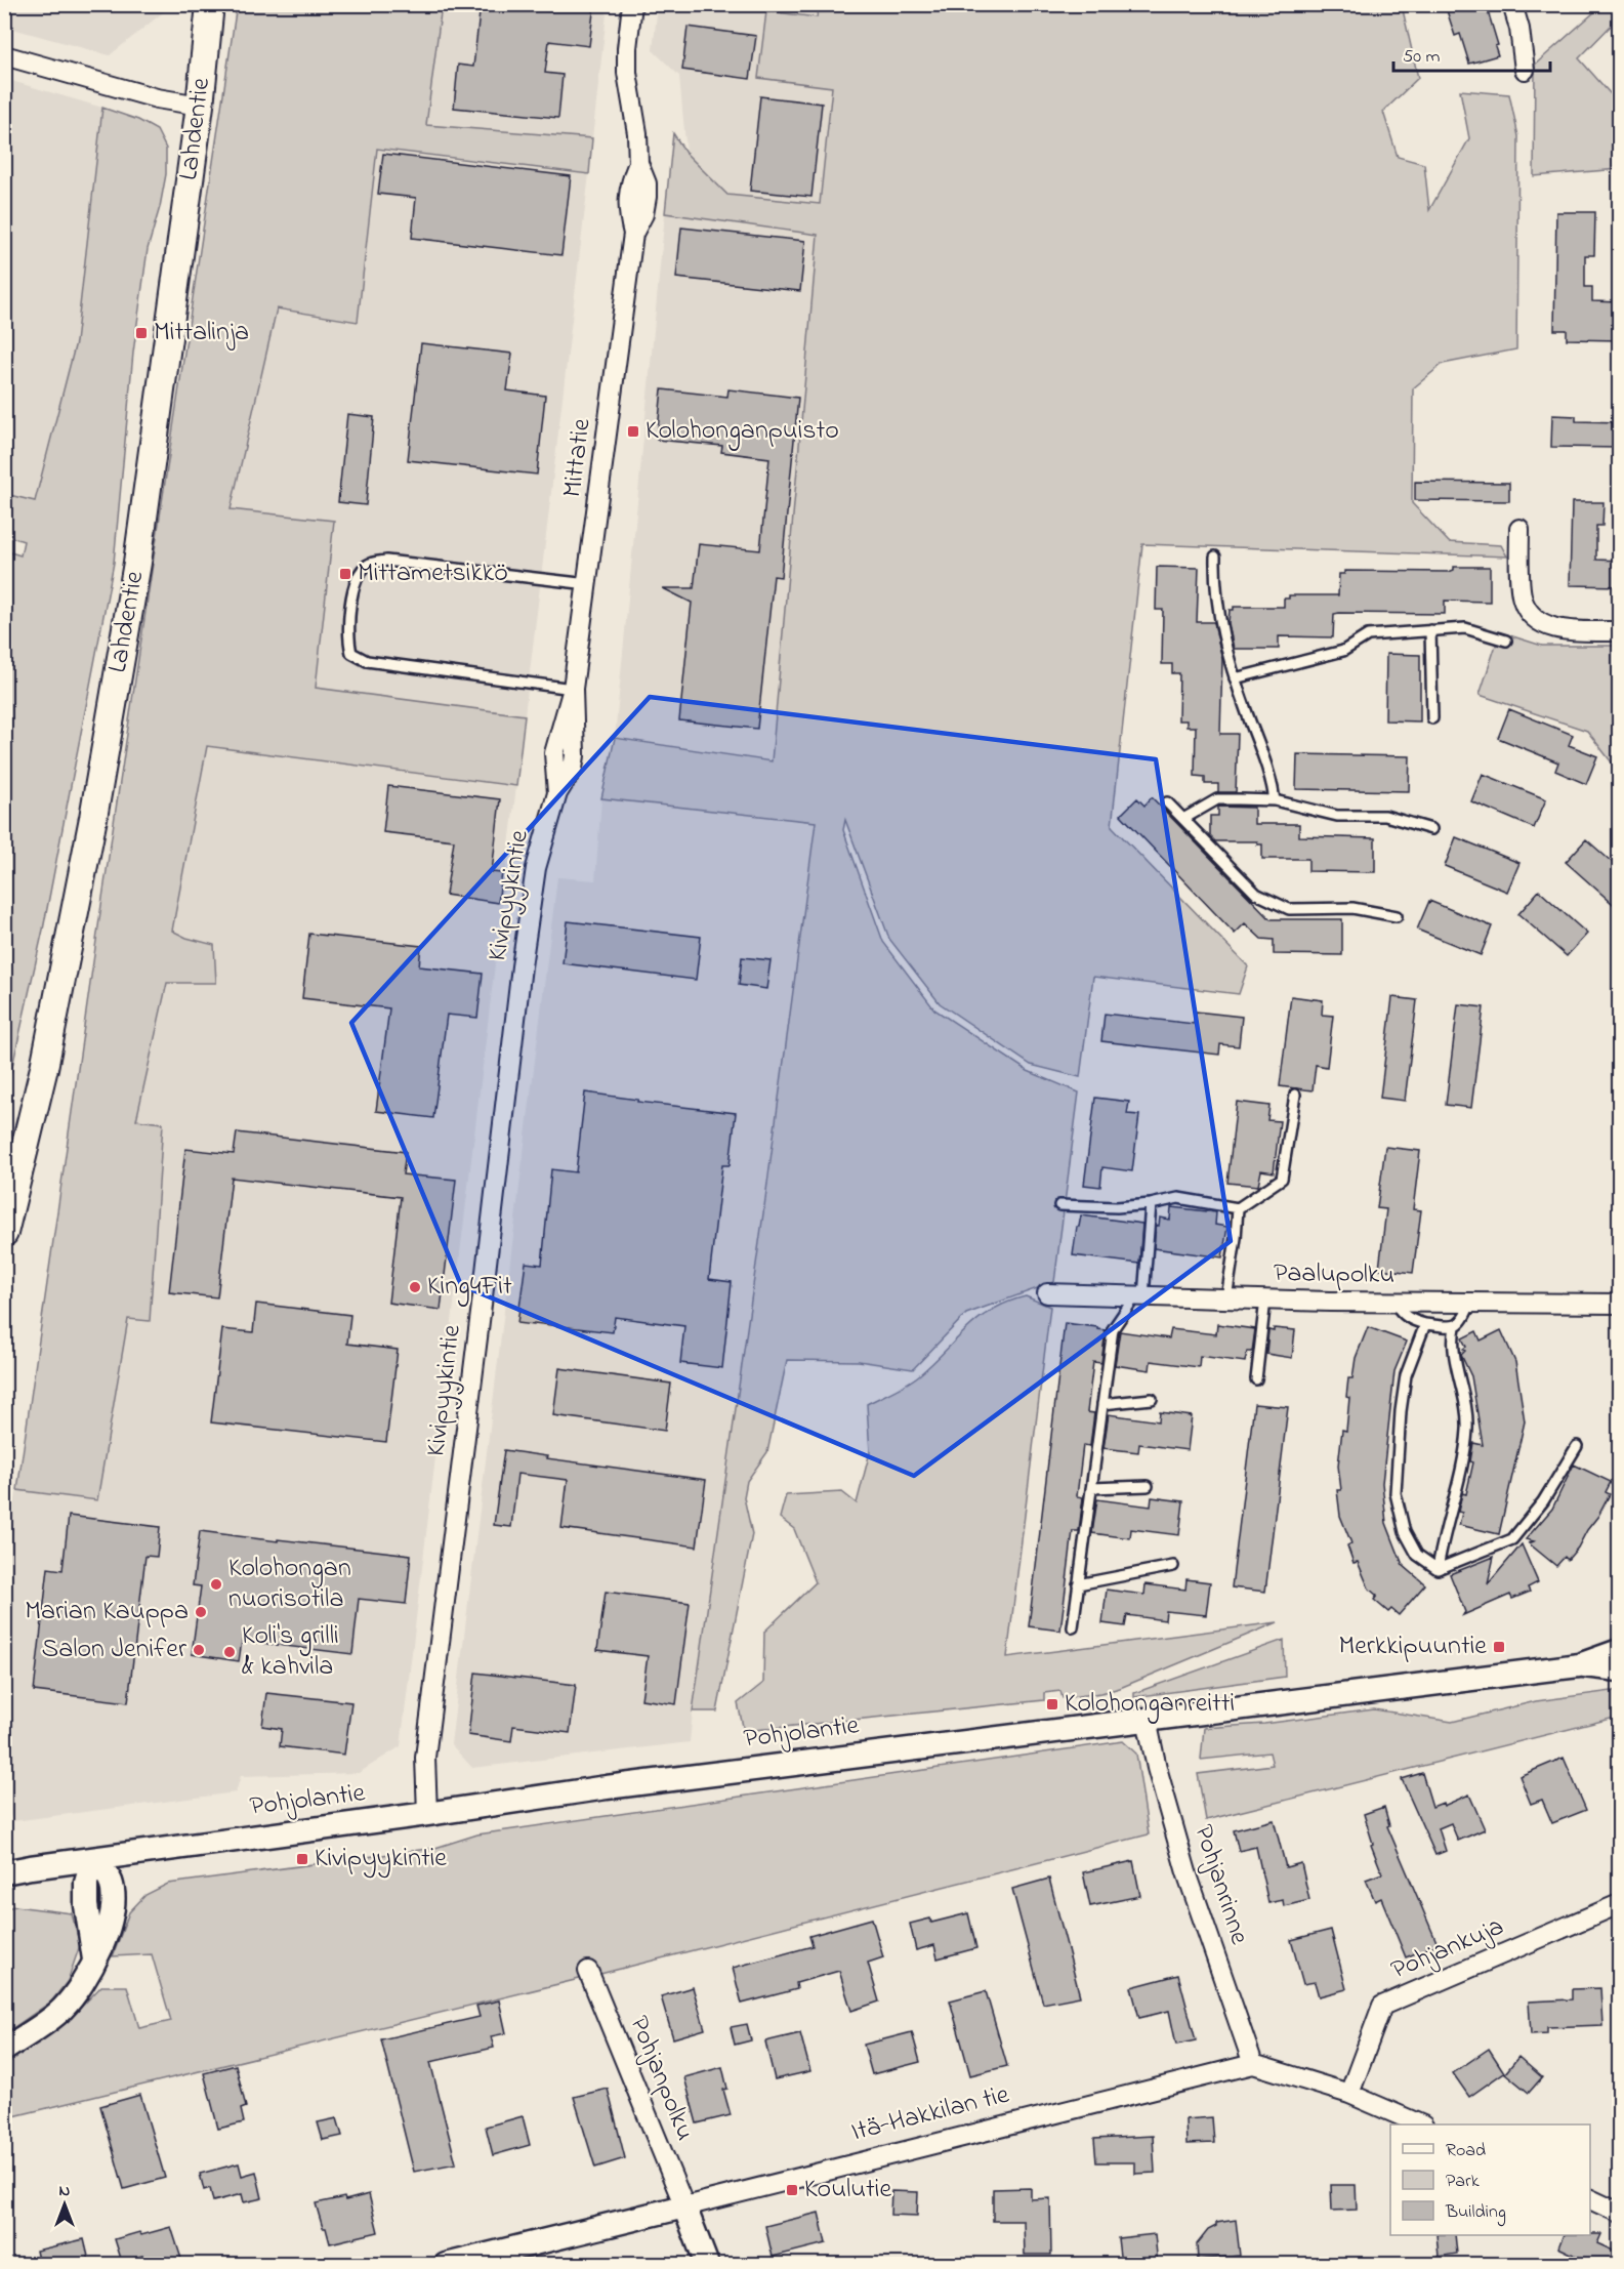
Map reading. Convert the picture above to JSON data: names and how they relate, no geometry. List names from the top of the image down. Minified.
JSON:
{"streets":{"main road":["Lahdentie"],"street":["Mittatie","Kivipyykintie","Paalupolku","Pohjolantie","Pohjanrinne","Pohjankuja","Pohjanpolku","Itä-Hakkilan tie"]},"crossings":[["Mittatie","Kivipyykintie"],["Kivipyykintie","Pohjolantie"],["Pohjolantie","Pohjanrinne"],["Pohjanrinne","Itä-Hakkilan tie"],["Pohjanpolku","Itä-Hakkilan tie"]],"places":{"transit":["Mittalinja","Kolohonganpuisto","Mittametsikkö","Merkkipuuntie","Kolohonganreitti","Kivipyykintie","Koulutie"],"other":["King4Fit","Kolohongan nuorisotila","Marian Kauppa","Salon Jenifer","Koli's grilli & kahvila"]},"legend":["Road","Park","Building"],"scale_bar":"50 m","north":"top"}
